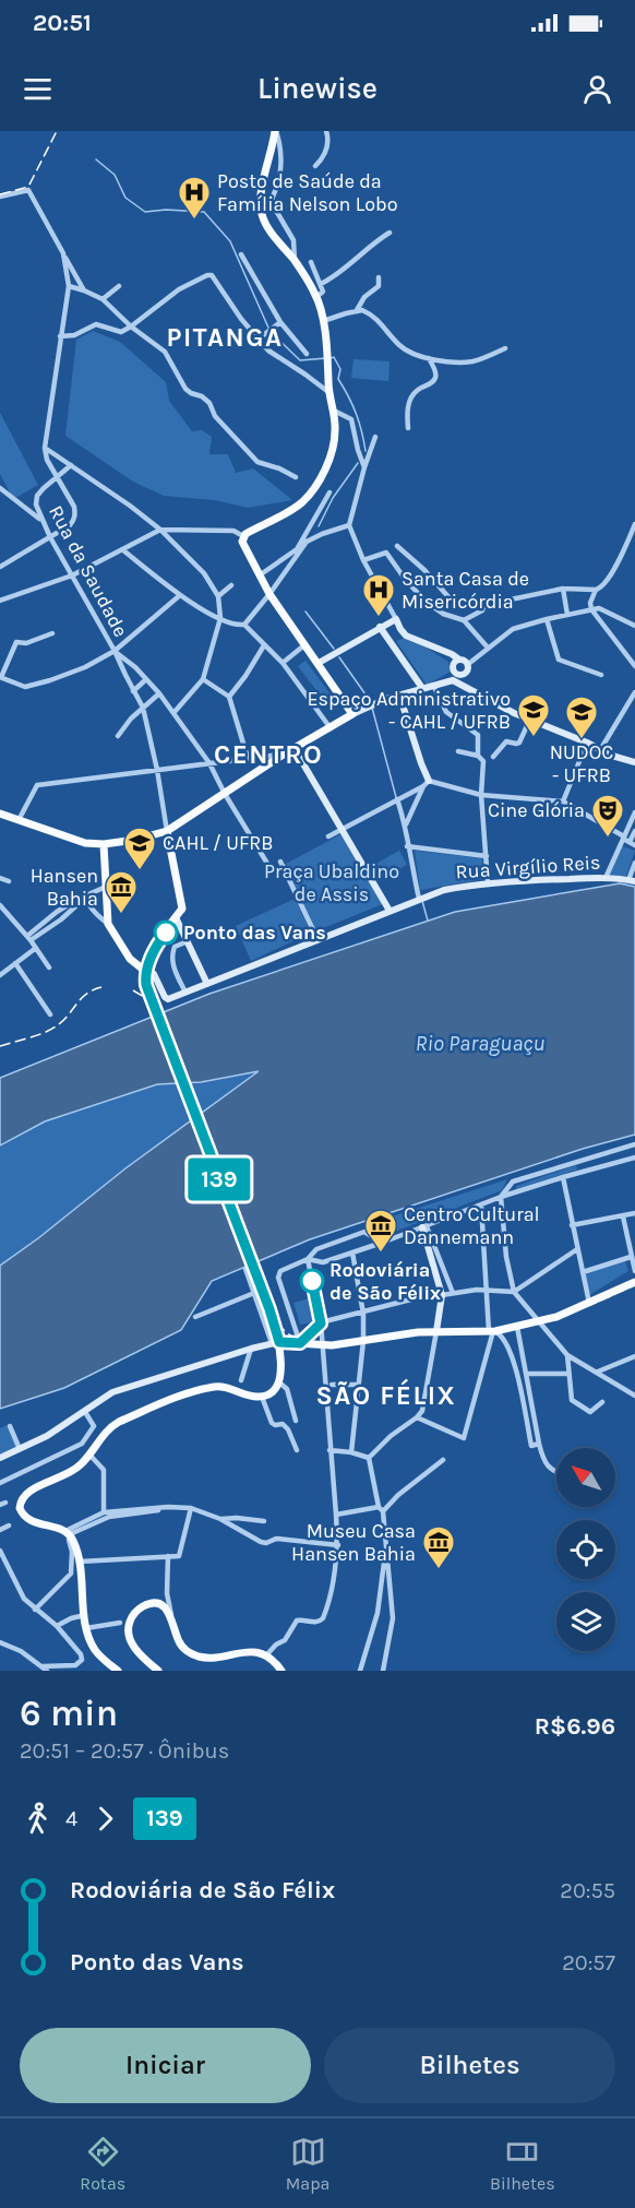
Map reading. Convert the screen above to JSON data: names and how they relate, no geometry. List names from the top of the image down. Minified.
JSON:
{"streets":{"street":["Rua da Saudade","Rua Virgílio Reis"]},"districts":["PITANGA","CENTRO","SÃO FÉLIX"],"water":["Rio Paraguaçu"],"parks":["Praça Ubaldino de Assis"],"places":{"hospital":["Posto de Saúde da Família Nelson Lobo","Santa Casa de Misericórdia"],"school or university":["Espaço Administrativo - CAHL / UFRB","NUDOC - UFRB","CAHL / UFRB"],"theatre":["Cine Glória"],"museum":["Hansen Bahia","Centro Cultural Dannemann","Museu Casa Hansen Bahia"],"other":["Ponto das Vans","Rodoviária de São Félix"]},"lines":["bus line 139"],"north":"top left","page":{"status":"20:51","header":"Linewise","on_map":"139","heading":["6 min","20:51 – 20:57 · Ônibus","R$6.96"],"legs":["4","139"],"list":[{"name":"Rodoviária de São Félix","value":"20:55"},{"name":"Ponto das Vans","value":"20:57"}],"buttons":["Iniciar","Bilhetes"],"tabs":["Rotas","Mapa","Bilhetes"]}}
